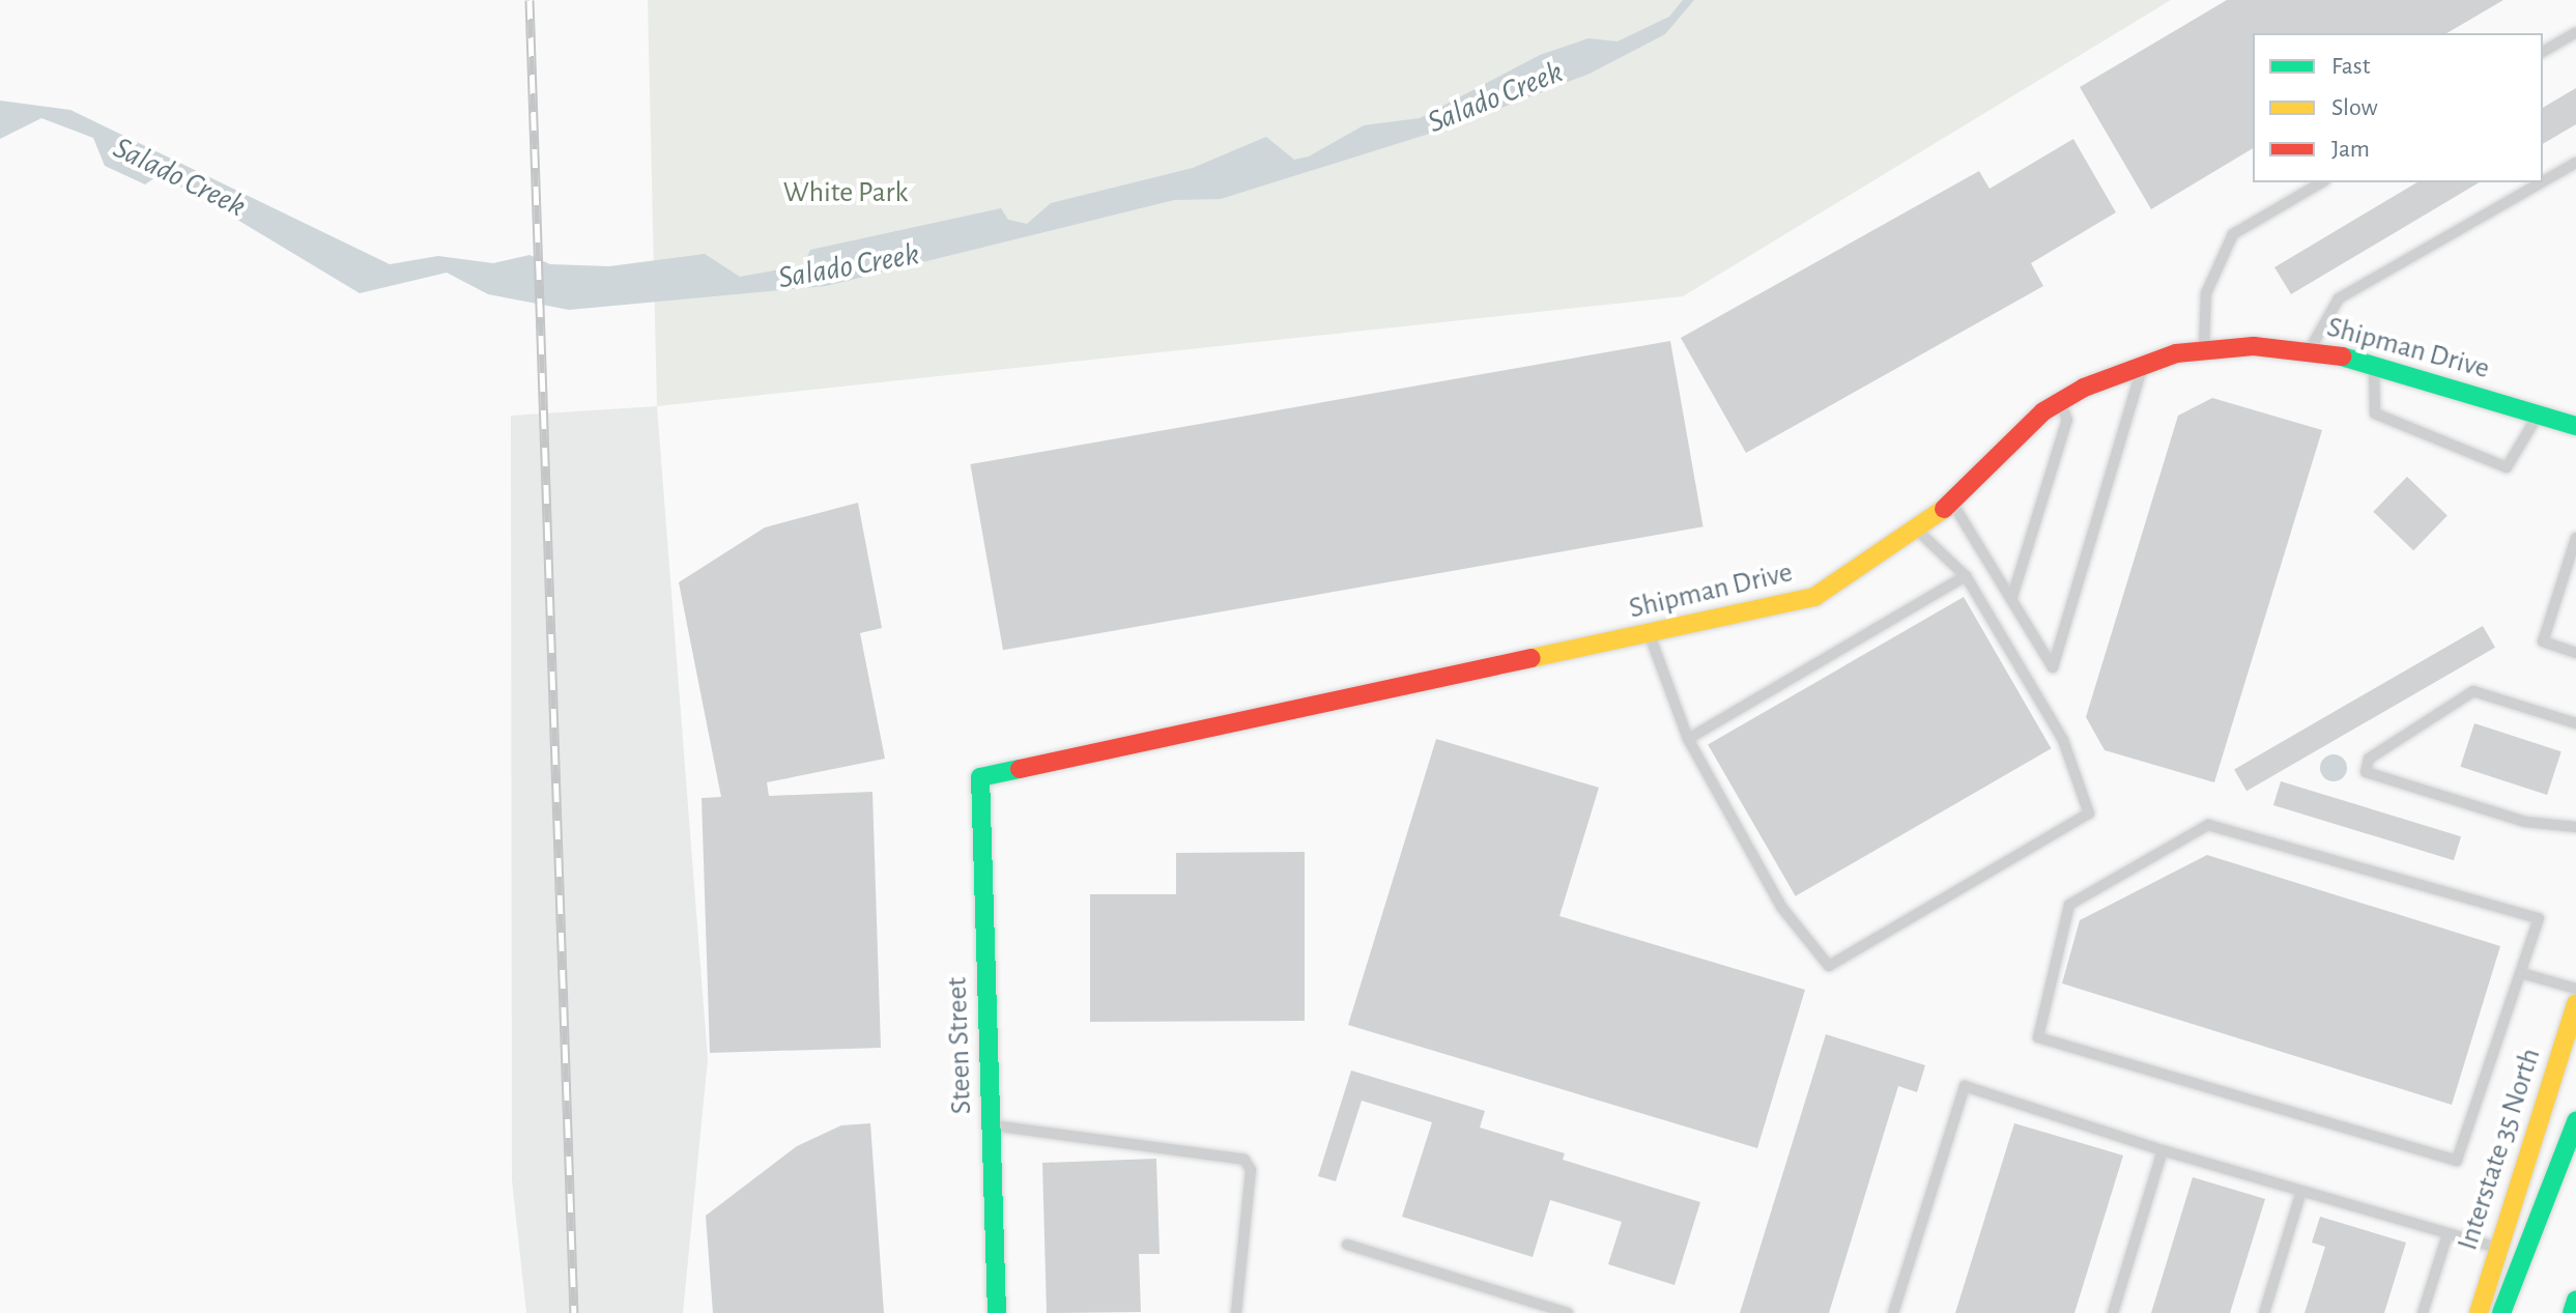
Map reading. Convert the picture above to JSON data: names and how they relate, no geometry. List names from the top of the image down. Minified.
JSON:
{"streets":{"main road":["Shipman Drive","Steen Street","Interstate 35 North"]},"crossings":[["Shipman Drive","Steen Street"]],"water":["Salado Creek"],"parks":["White Park"],"legend":["Fast","Slow","Jam"]}
